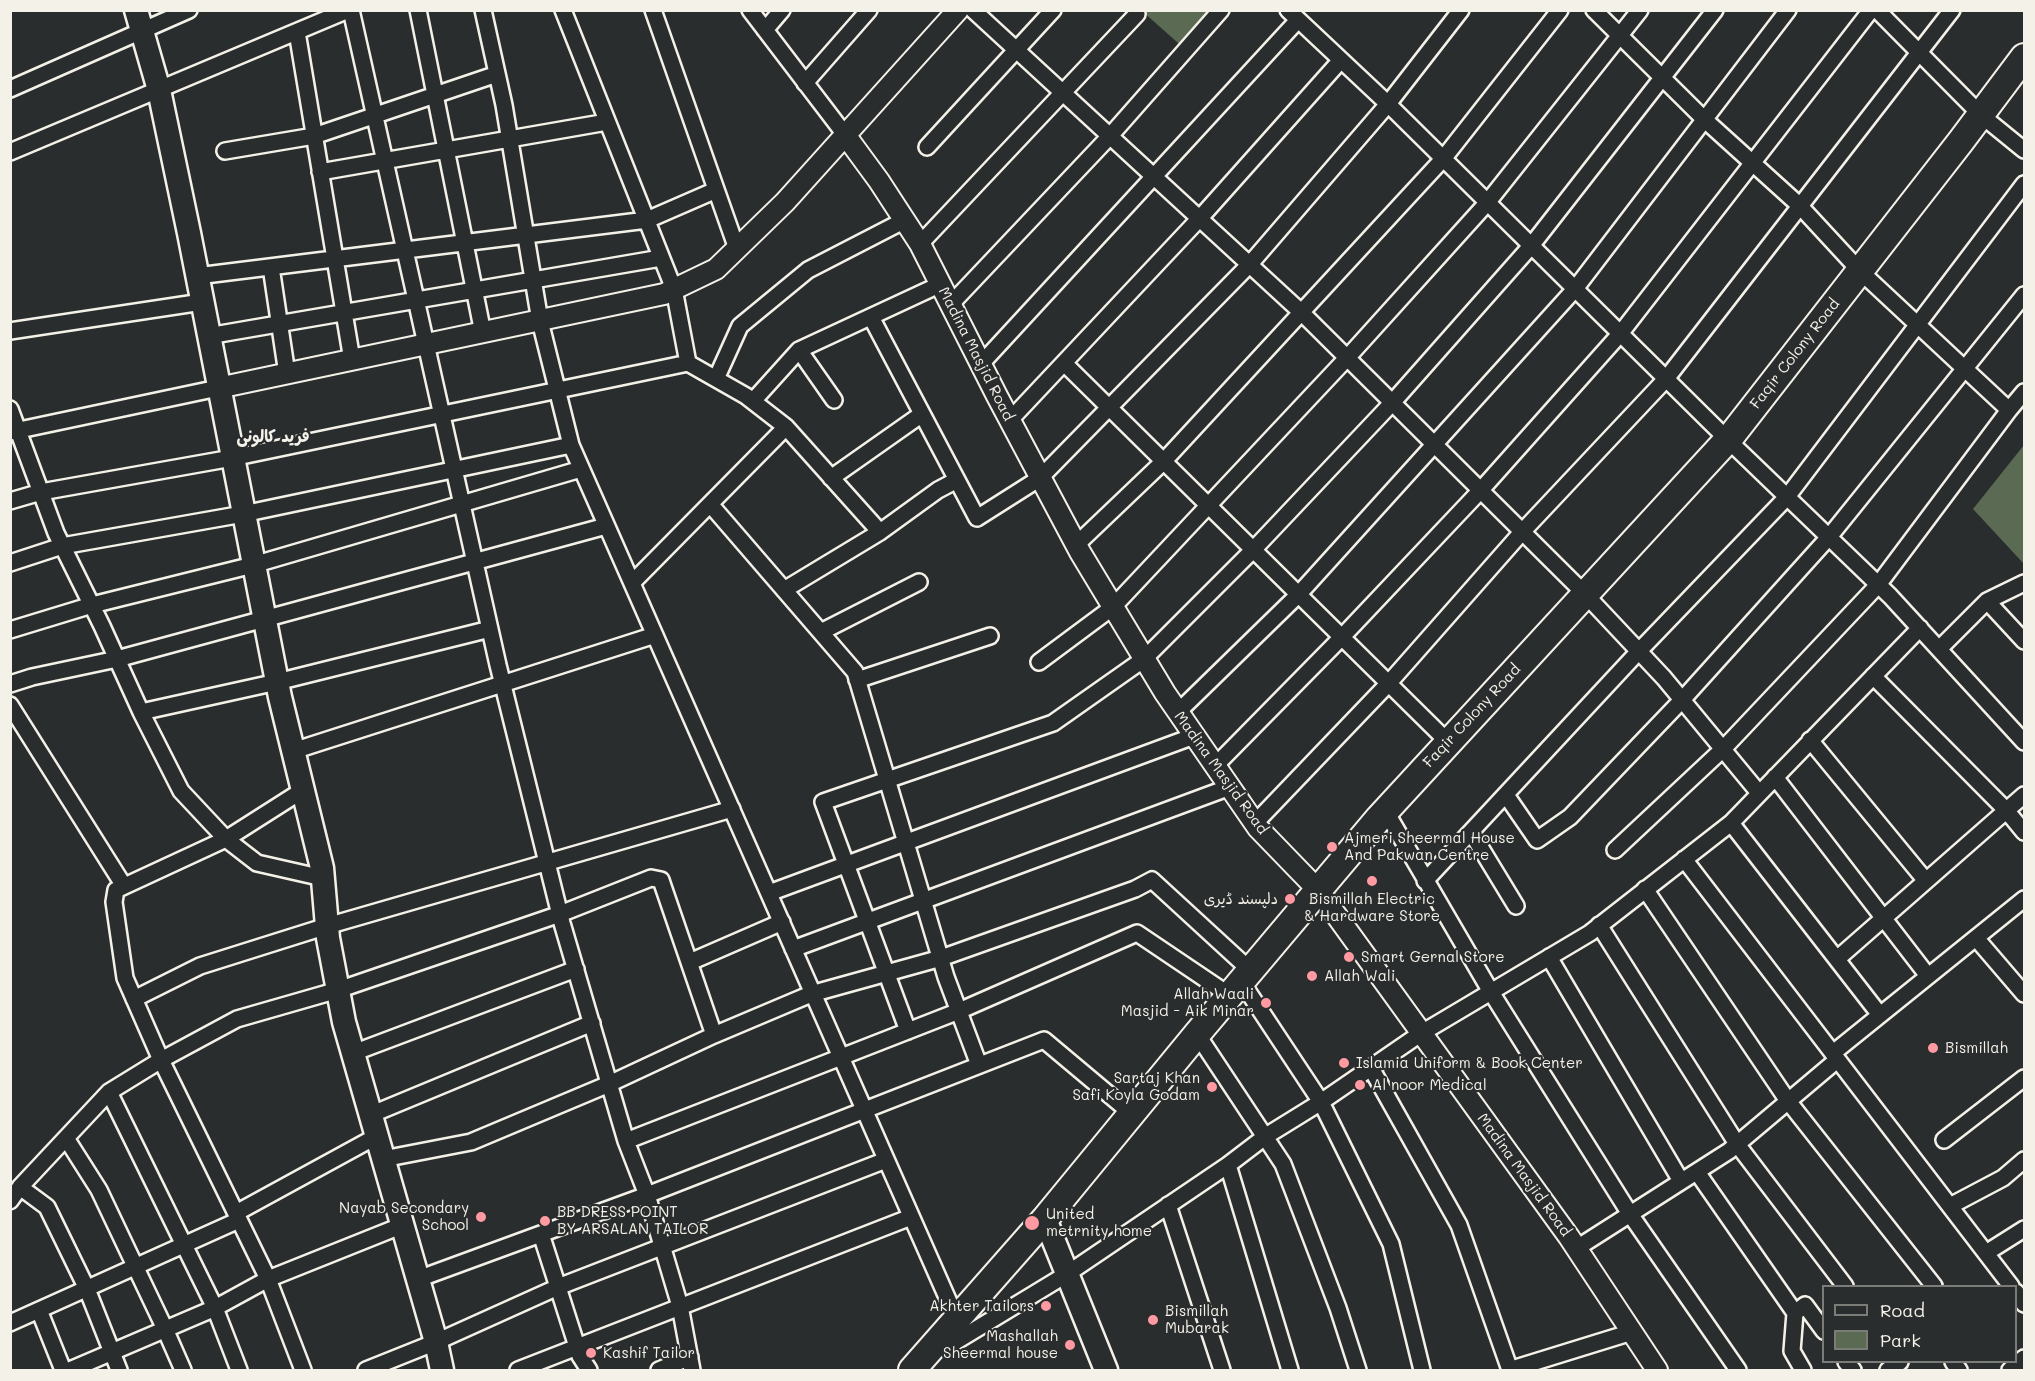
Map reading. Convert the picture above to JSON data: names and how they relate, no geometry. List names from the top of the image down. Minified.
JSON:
{"streets":{"main road":["Faqir Colony Road"],"street":["Madina Masjid Road"]},"crossings":[["Madina Masjid Road","Faqir Colony Road"]],"districts":["فرید کالونی"],"places":["Ajmeri Sheermal House And Pakwan Centre","Bismillah Electric & Hardware Store","دلپسند ڈیری","Smart Gernal Store","Allah Wali","Allah Waali Masjid - Aik Minar","Bismillah","Islamia Uniform & Book Center","Al noor Medical","Sartaj Khan Safi Koyla Godam","Nayab Secondary School","BB DRESS POINT BY ARSALAN TAILOR","United metrnity home","Akhter Tailors","Bismillah Mubarak","Mashallah Sheermal house","Kashif Tailor"],"legend":["Road","Park"]}
